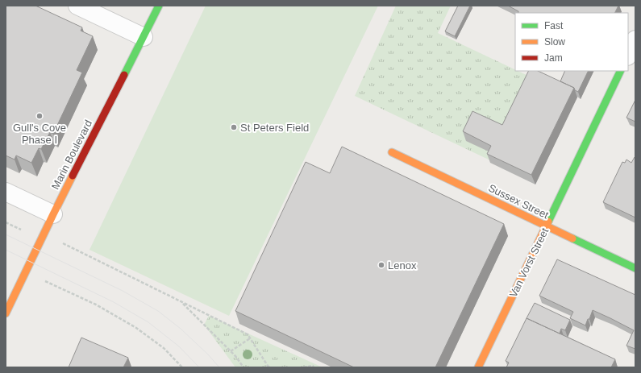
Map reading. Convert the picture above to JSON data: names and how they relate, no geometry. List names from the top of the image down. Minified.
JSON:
{"streets":{"street":["Marin Boulevard","Sussex Street","Van Vorst Street"]},"crossings":[["Sussex Street","Van Vorst Street"]],"places":["Gull's Cove Phase I","St Peters Field","Lenox"],"legend":["Fast","Slow","Jam"]}
